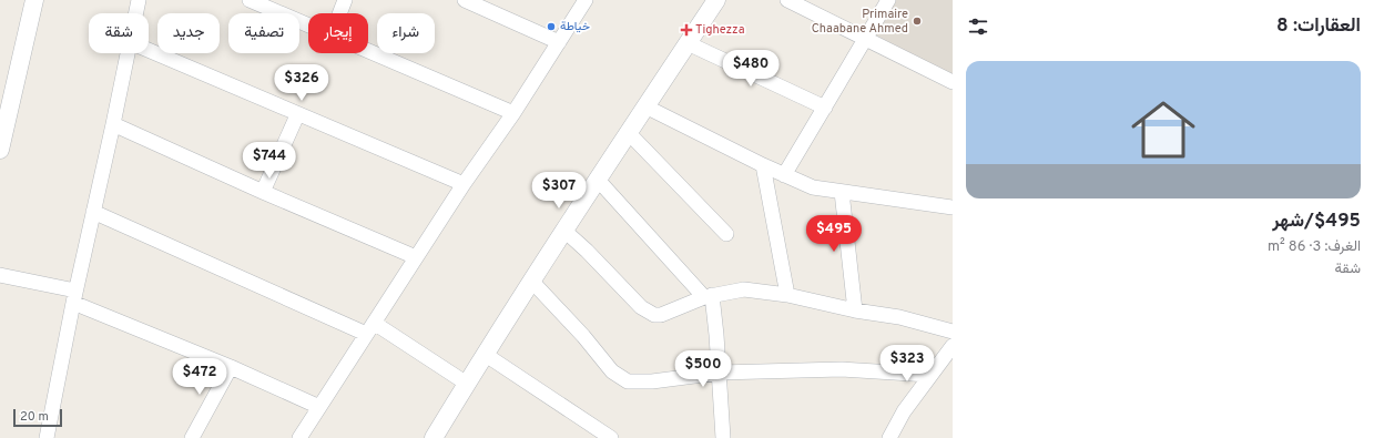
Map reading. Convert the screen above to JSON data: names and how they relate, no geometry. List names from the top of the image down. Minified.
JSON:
{"places":{"other":["Primaire Chaabane Ahmed","خياطة"],"health":["Tighezza"]},"scale_bar":"20 m","page":{"heading":"العقارات: 8","chip":["شراء","إيجار","تصفية","جديد","شقة"],"price":["$480","$326","$744","$307","$495","$323","$500","$472"],"list":[{"name":"$495/شهر","note":"الغرف: 3 · 86 m² · شقة"}],"scale":"20 m"}}
